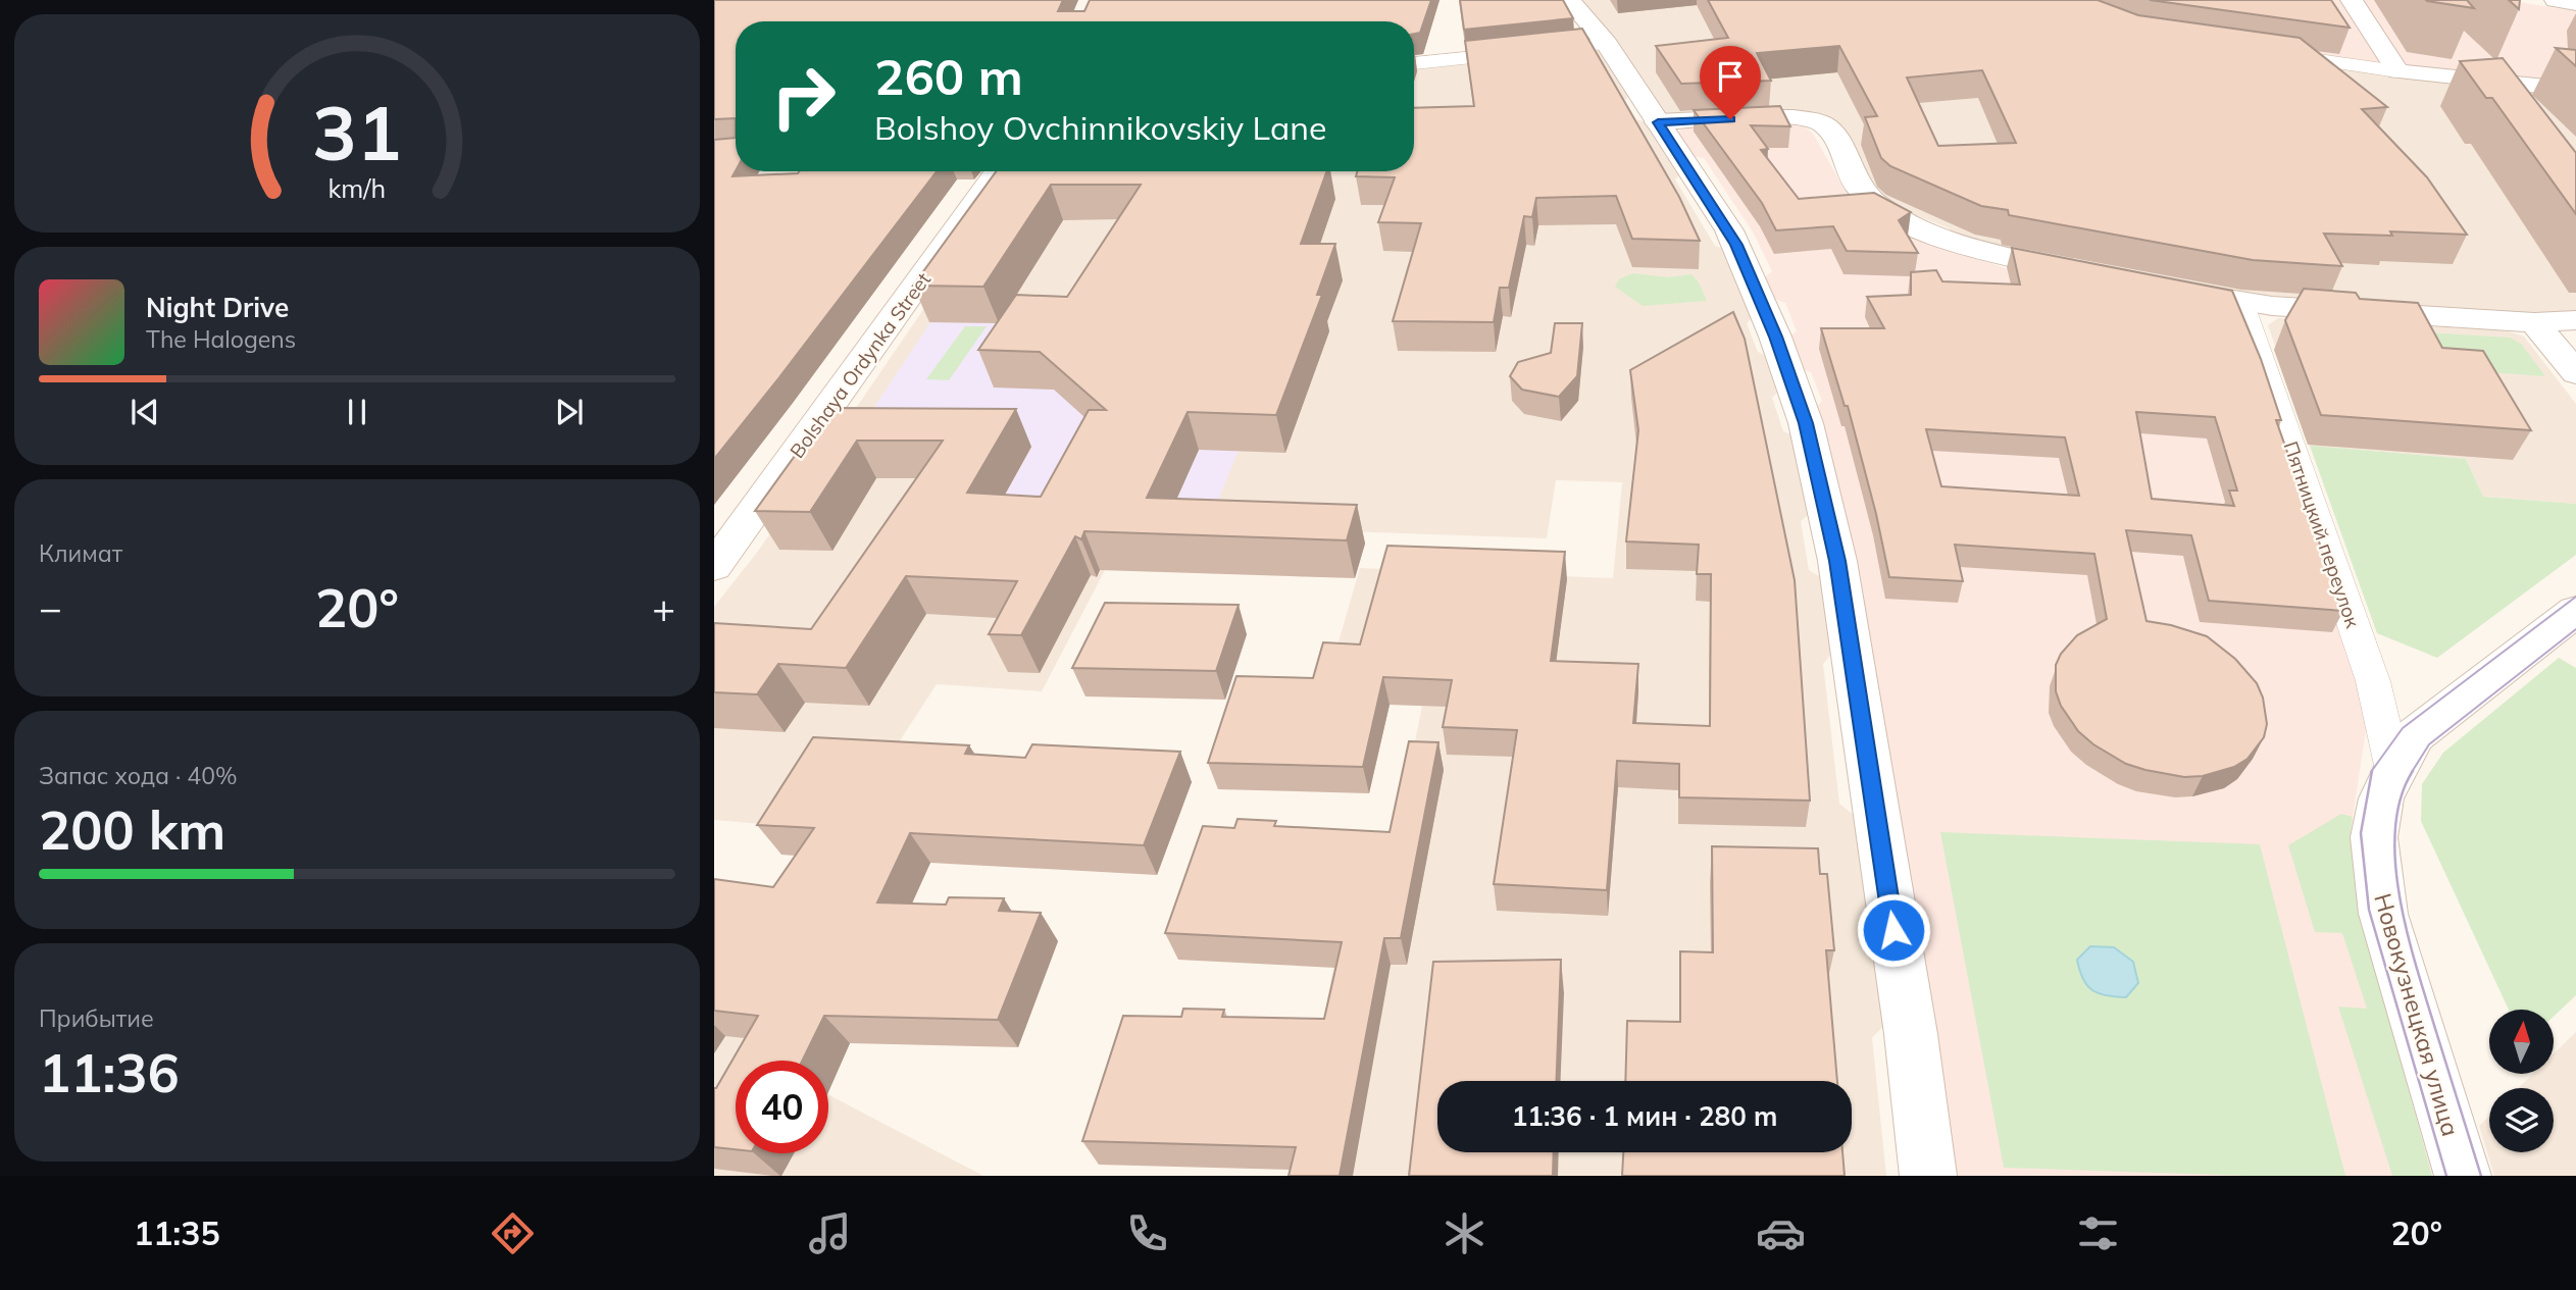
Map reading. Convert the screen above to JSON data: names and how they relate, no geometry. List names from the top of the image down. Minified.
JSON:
{"streets":{"street":["Bolshaya Ordynka Street","Пятницкий переулок","Новокузнецкая улица"]},"crossings":[["Пятницкий переулок","Новокузнецкая улица"]],"north":"top","page":{"turn":["260 m","Bolshoy Ovchinnikovskiy Lane"],"song":["Night Drive","The Halogens"],"tile":["Климат",["Запас хода · 40%","200 km"],["Прибытие","11:36"]],"heat":["−","20°","+"],"limit":"40","trip":"11:36 · 1 мин · 280 m","tabs":["11:35","20°"],"gauge":["31","km/h"]}}
